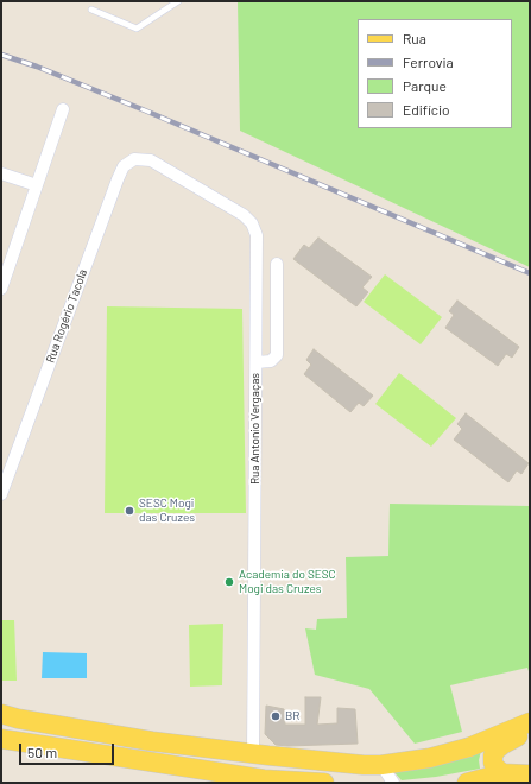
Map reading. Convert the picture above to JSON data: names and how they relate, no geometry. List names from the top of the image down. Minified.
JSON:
{"streets":{"street":["Rua Rogério Tacola","Rua Antonio Vergaças"]},"crossings":[["Rua Rogério Tacola","Rua Antonio Vergaças"]],"places":["SESC Mogi das Cruzes","Academia do SESC Mogi das Cruzes","BR"],"legend":["Rua","Ferrovia","Parque","Edifício"],"scale_bar":"50 m"}
